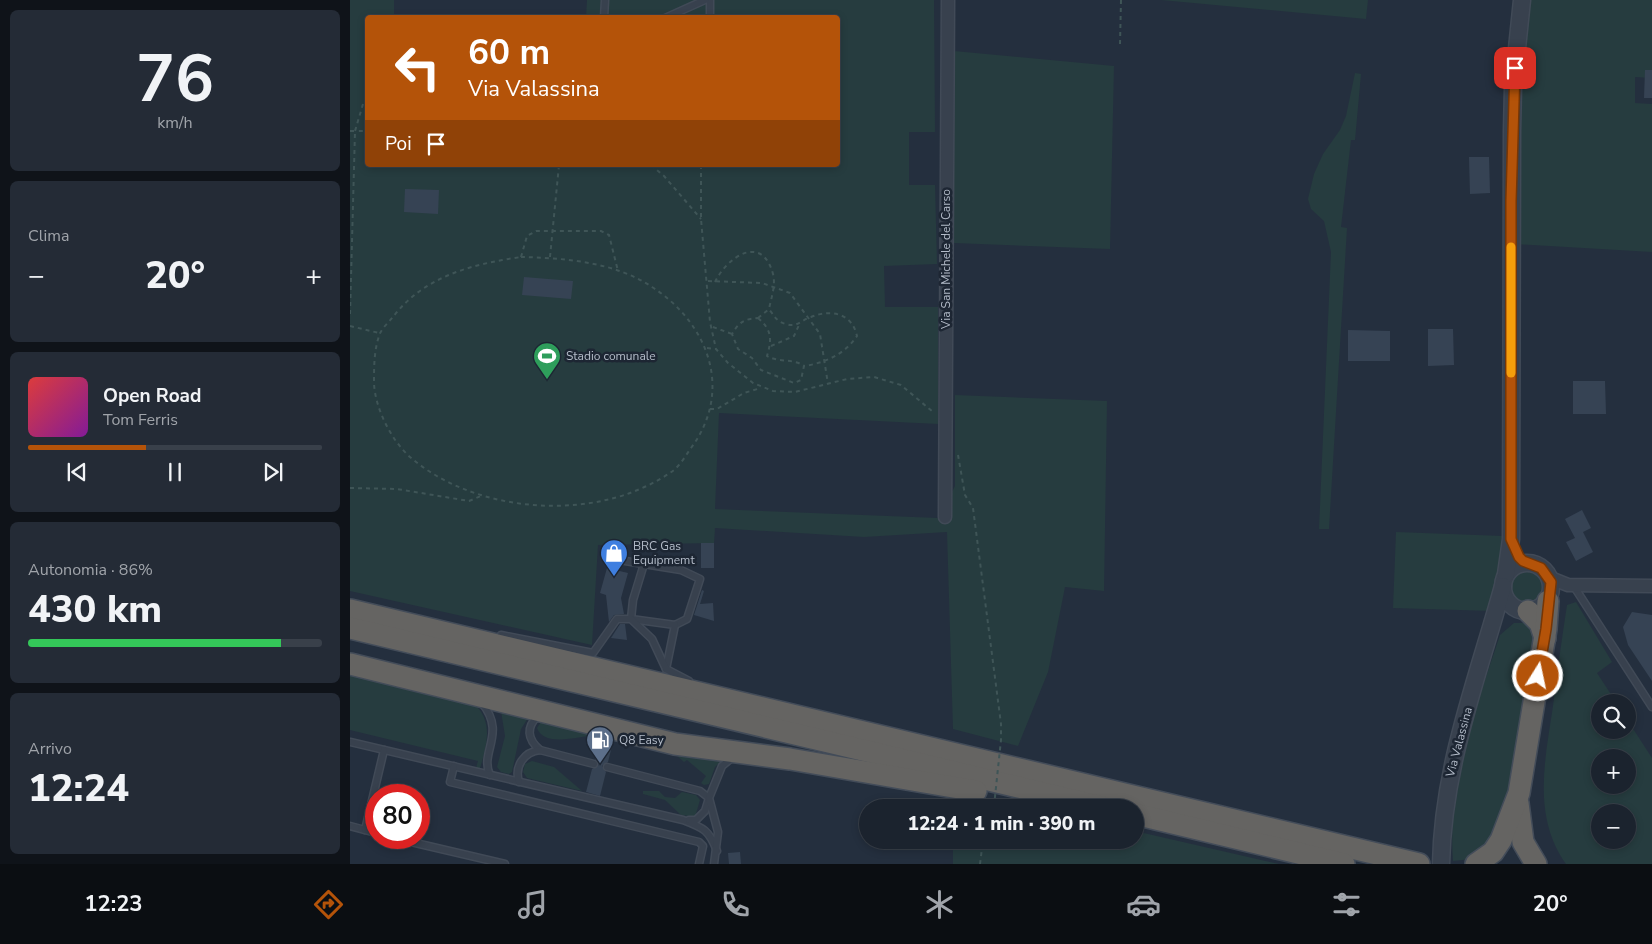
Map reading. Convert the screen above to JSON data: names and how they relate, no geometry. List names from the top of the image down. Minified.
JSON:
{"streets":{"street":["Via San Michele del Carso","Via Valassina"]},"places":{"sports":["Stadio comunale"],"shop":["BRC Gas Equipmemt"],"fuel station":["Q8 Easy"]},"page":{"tile":[["76","km/h"],"Clima",["Autonomia · 86%","430 km"],["Arrivo","12:24"]],"turn":["60 m","Via Valassina"],"then":"Poi","heat":["−","20°","+"],"song":["Open Road","Tom Ferris"],"map_buttons":["+","−"],"limit":"80","trip":"12:24 · 1 min · 390 m","tabs":["12:23","20°"]}}
